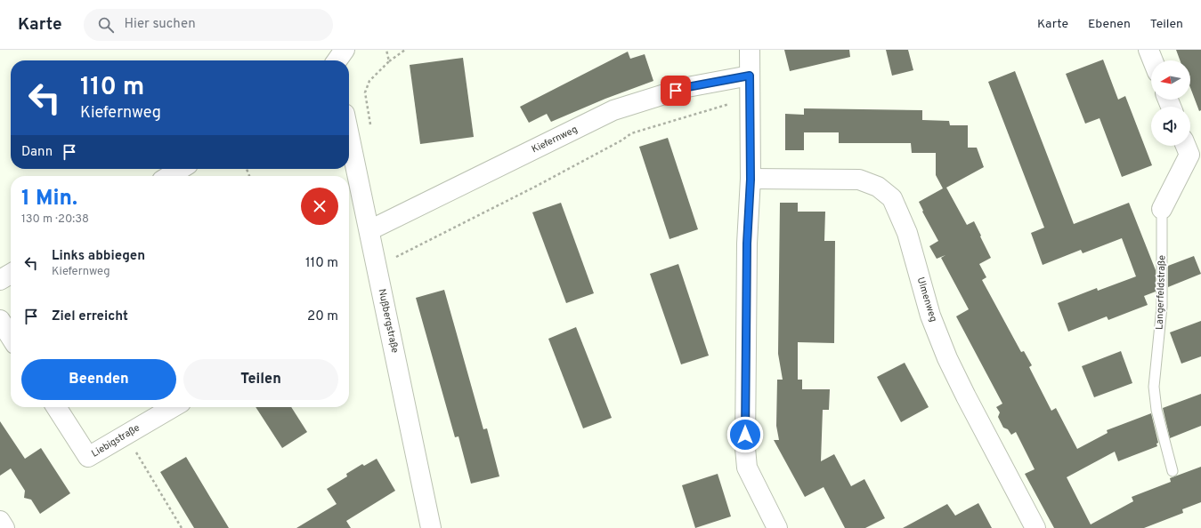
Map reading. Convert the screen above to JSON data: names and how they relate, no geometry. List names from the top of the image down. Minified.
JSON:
{"streets":{"street":["Kiefernweg","Langerfeldstraße","Ulmenweg","Nußbergstraße","Liebigstraße"]},"crossings":[["Kiefernweg","Nußbergstraße"]],"north":"left","page":{"header":"Karte","search":"Hier suchen","nav":["Karte","Ebenen","Teilen"],"turn":["110 m","Kiefernweg"],"then":"Dann","heading":["1 Min.","130 m · 20:38"],"list":[{"name":"Links abbiegen","note":"Kiefernweg","value":"110 m"},{"name":"Ziel erreicht","value":"20 m"}],"buttons":["Beenden","Teilen"]}}
